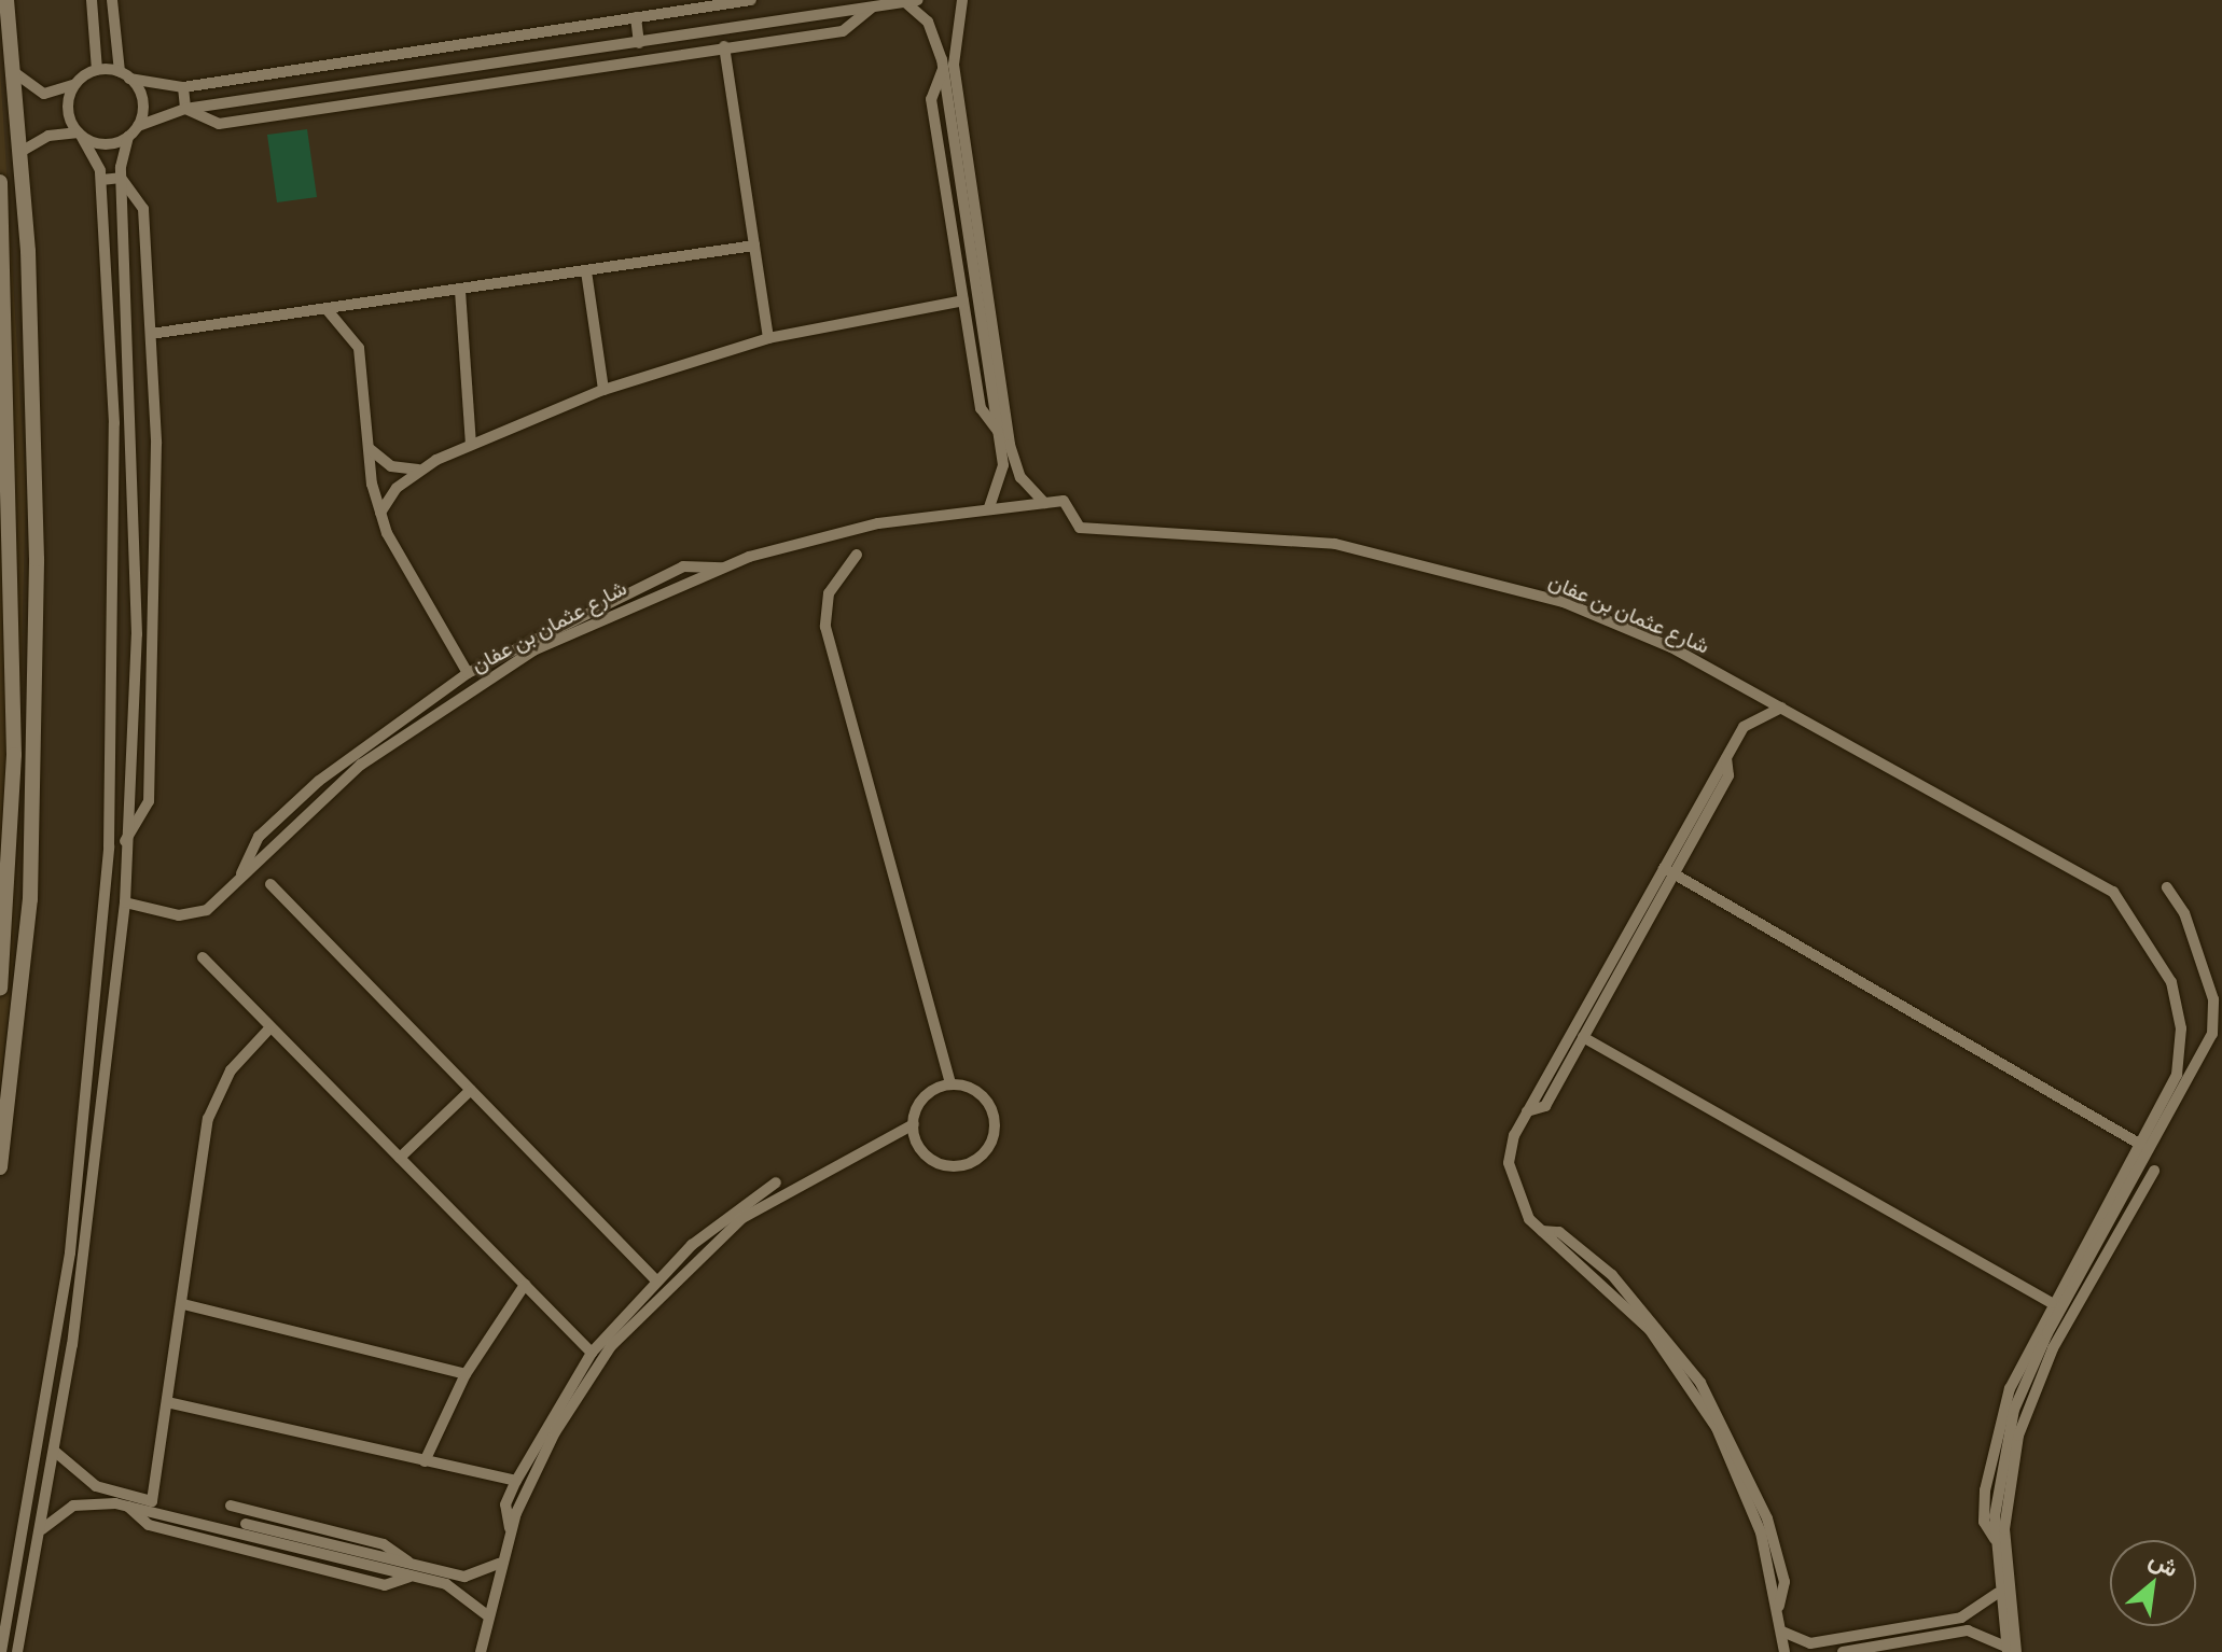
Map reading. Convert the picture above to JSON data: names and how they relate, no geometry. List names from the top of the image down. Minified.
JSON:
{"streets":{"street":["شارع عثمان بن عفان"]},"north":"top right"}
